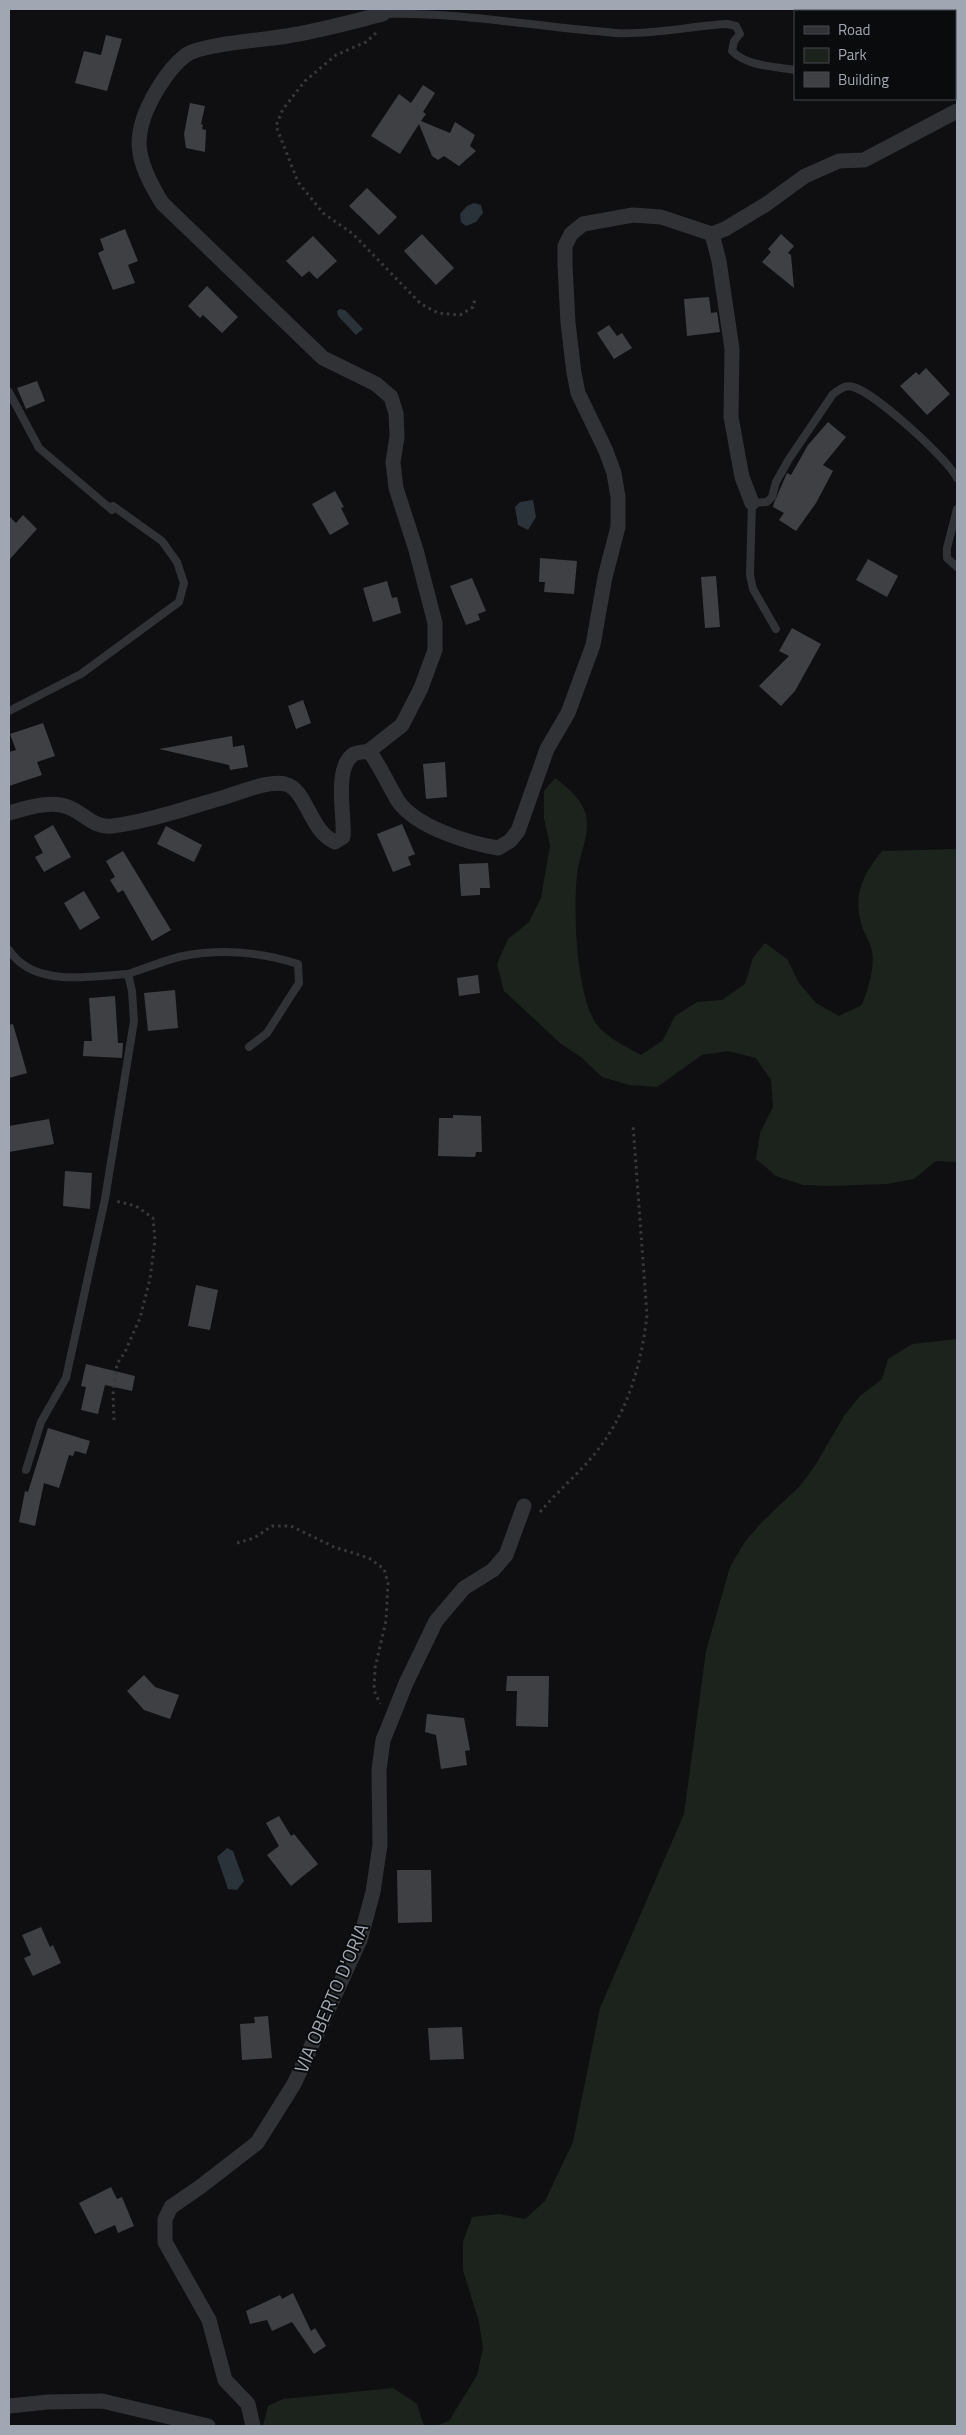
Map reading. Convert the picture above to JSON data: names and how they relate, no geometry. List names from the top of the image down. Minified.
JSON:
{"streets":{"street":["VIA OBERTO D'ORIA"]},"legend":["Road","Park","Building"]}
